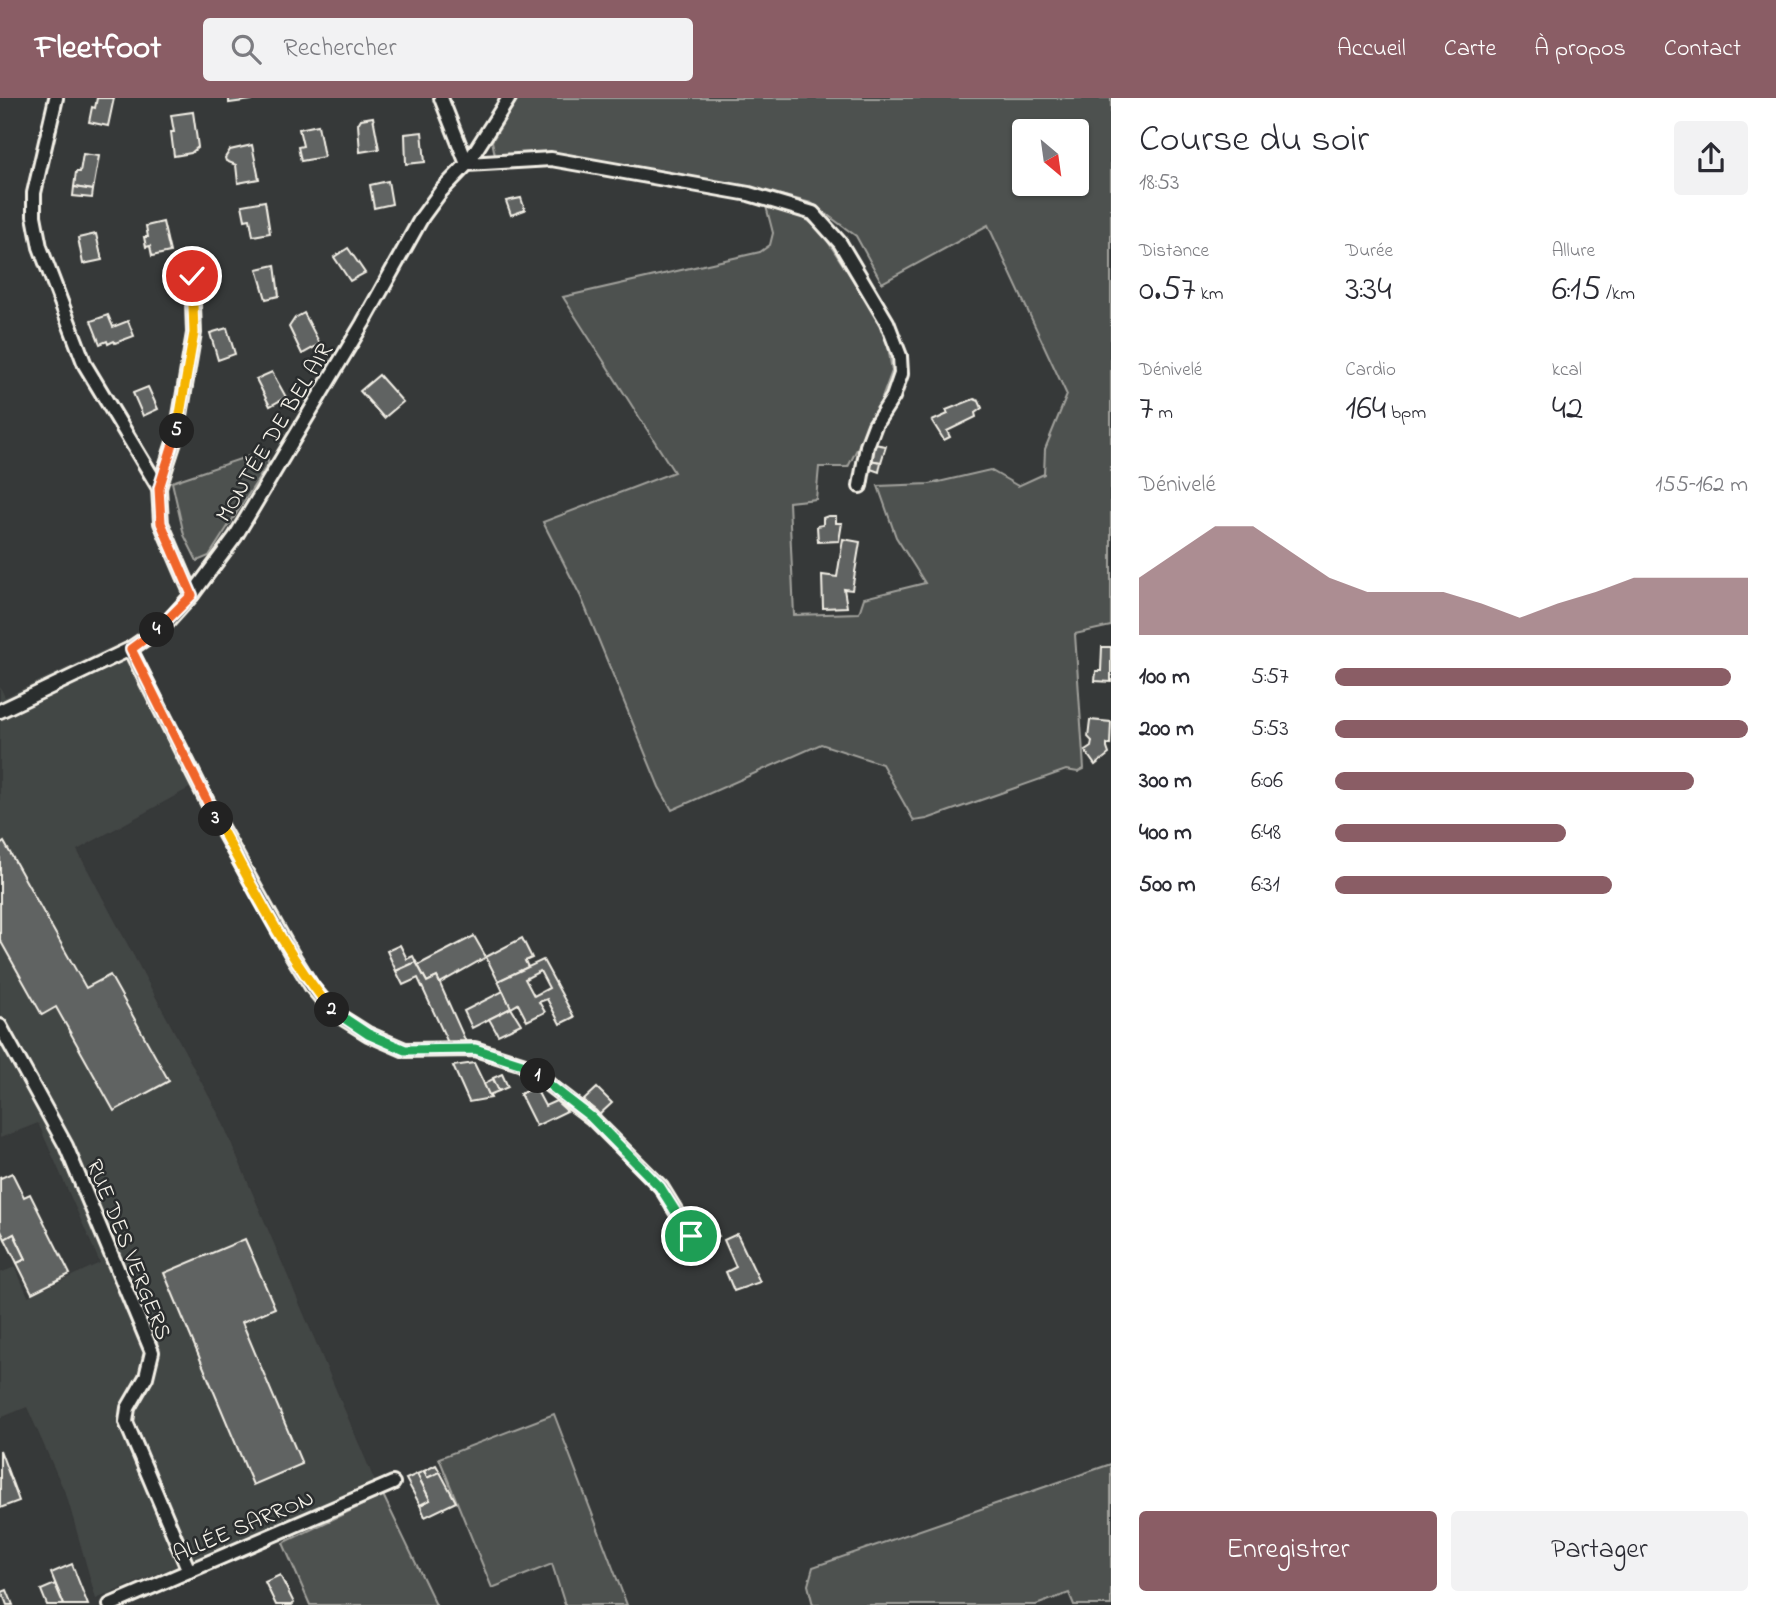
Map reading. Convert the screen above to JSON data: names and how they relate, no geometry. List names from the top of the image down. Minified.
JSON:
{"streets":{"street":["MONTÉE DE BEL AIR","RUE DES VERGERS","ALLÉE SARRON"]},"crossings":[["RUE DES VERGERS","ALLÉE SARRON"]],"north":"bottom right","page":{"header":"Fleetfoot","search":"Rechercher","nav":["Accueil","Carte","À propos","Contact"],"heading":["Course du soir","18:53"],"stats":[["Distance","0.57 km"],["Durée","3:34"],["Allure","6:15 /km"],["Dénivelé","7 m"],["Cardio","164 bpm"],["kcal","42"]],"pins":["5","4","3","2","1"],"chart":["Dénivelé","155–162 m"],"list":[{"name":"100 m","note":"5:57"},{"name":"200 m","note":"5:53"},{"name":"300 m","note":"6:06"},{"name":"400 m","note":"6:48"},{"name":"500 m","note":"6:31"}],"buttons":["Enregistrer","Partager"]}}
